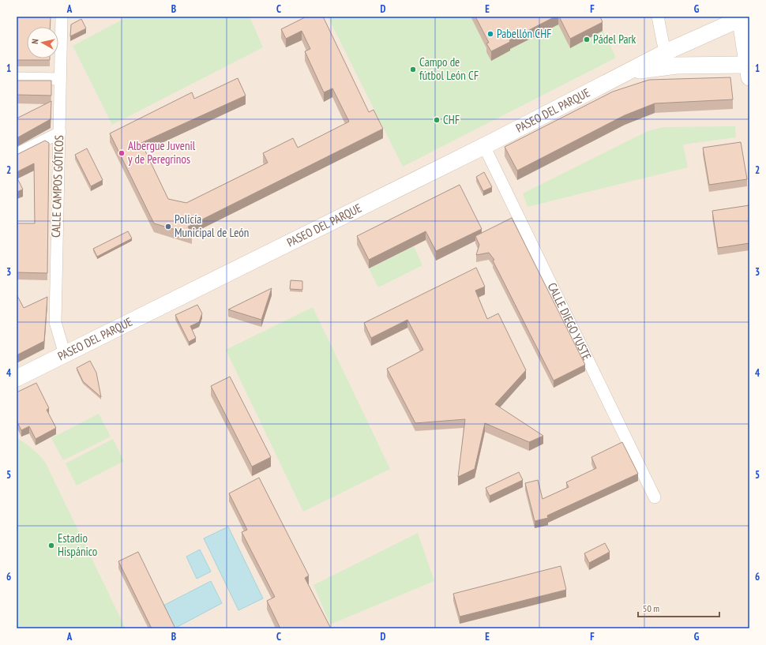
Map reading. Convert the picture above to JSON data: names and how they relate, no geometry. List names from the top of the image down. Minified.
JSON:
{"streets":{"street":["PASEO DEL PARQUE","CALLE CAMPOS GÓTICOS","CALLE DIEGO YUSTE"]},"crossings":[["PASEO DEL PARQUE","CALLE CAMPOS GÓTICOS"],["PASEO DEL PARQUE","CALLE DIEGO YUSTE"]],"places":["Pabellón CHF","Pádel Park","Campo de fútbol León CF","CHF","Albergue Juvenil y de Peregrinos","Policía Municipal de León","Estadio Hispánico"],"scale_bar":"50 m","north":"left","grid":{"columns":["A","B","C","D","E","F","G"],"rows":["1","2","3","4","5","6"]}}
